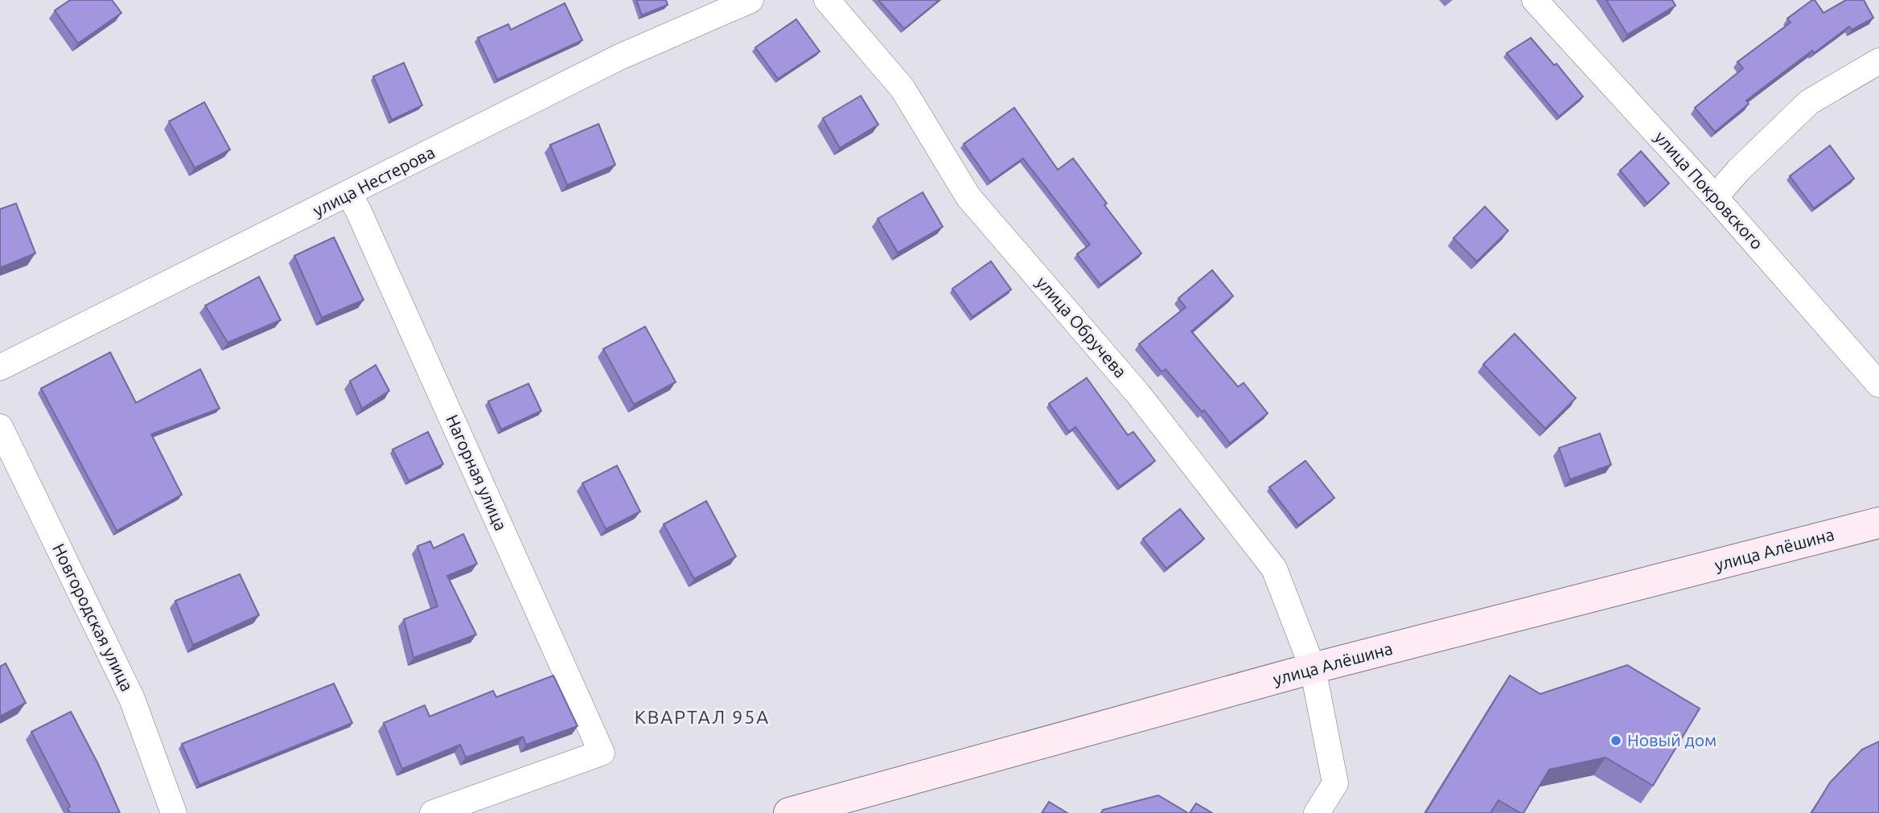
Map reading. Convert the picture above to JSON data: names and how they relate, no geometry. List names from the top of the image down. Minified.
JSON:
{"streets":{"street":["улица Нестерова","улица Покровского","улица Обручева","Нагорная улица","улица Алёшина","Новгородская улица"]},"crossings":[["улица Нестерова","Нагорная улица"],["улица Обручева","улица Алёшина"]],"districts":["КВАРТАЛ 95А"],"places":["Новый дом"]}
